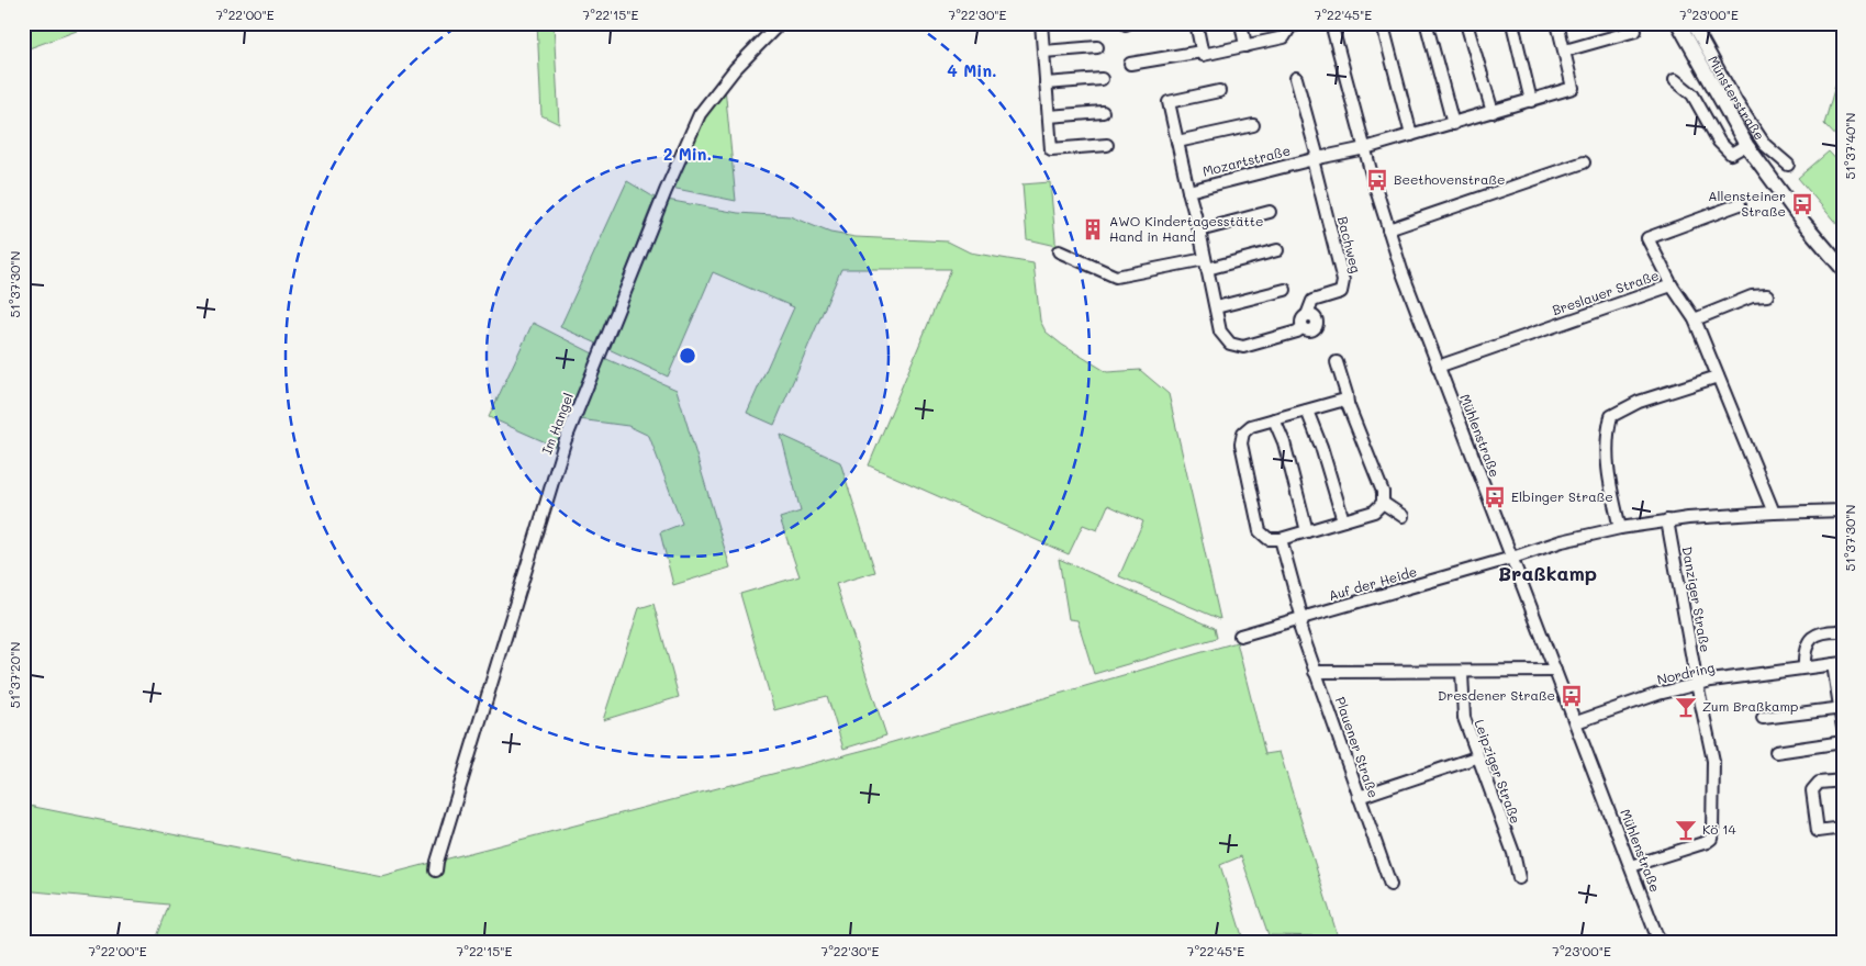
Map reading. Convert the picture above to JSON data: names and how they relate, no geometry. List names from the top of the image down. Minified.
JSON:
{"streets":{"main road":["Münsterstraße"],"street":["Mozartstraße","Bachweg","Breslauer Straße","Im Hangel","Mühlenstraße","Auf der Heide","Danziger Straße","Nordring","Plauener Straße","Leipziger Straße"]},"crossings":[["Mozartstraße","Bachweg"],["Mozartstraße","Mühlenstraße"],["Breslauer Straße","Mühlenstraße"],["Mühlenstraße","Auf der Heide"],["Mühlenstraße","Danziger Straße"],["Mühlenstraße","Nordring"],["Auf der Heide","Plauener Straße"],["Danziger Straße","Nordring"]],"districts":["Braßkamp"],"places":{"bus stop":["Beethovenstraße","Allensteiner Straße","Elbinger Straße","Dresdener Straße"],"building":["AWO Kindertagesstätte Hand in Hand"],"bar":["Zum Braßkamp","Kö 14"]},"coordinates":["7°22'00\"E","7°22'15\"E","7°22'30\"E","7°22'45\"E","7°23'00\"E","51°37'40\"N","51°37'30\"N","51°37'20\"N"],"rings":["4 Min.","2 Min."]}
